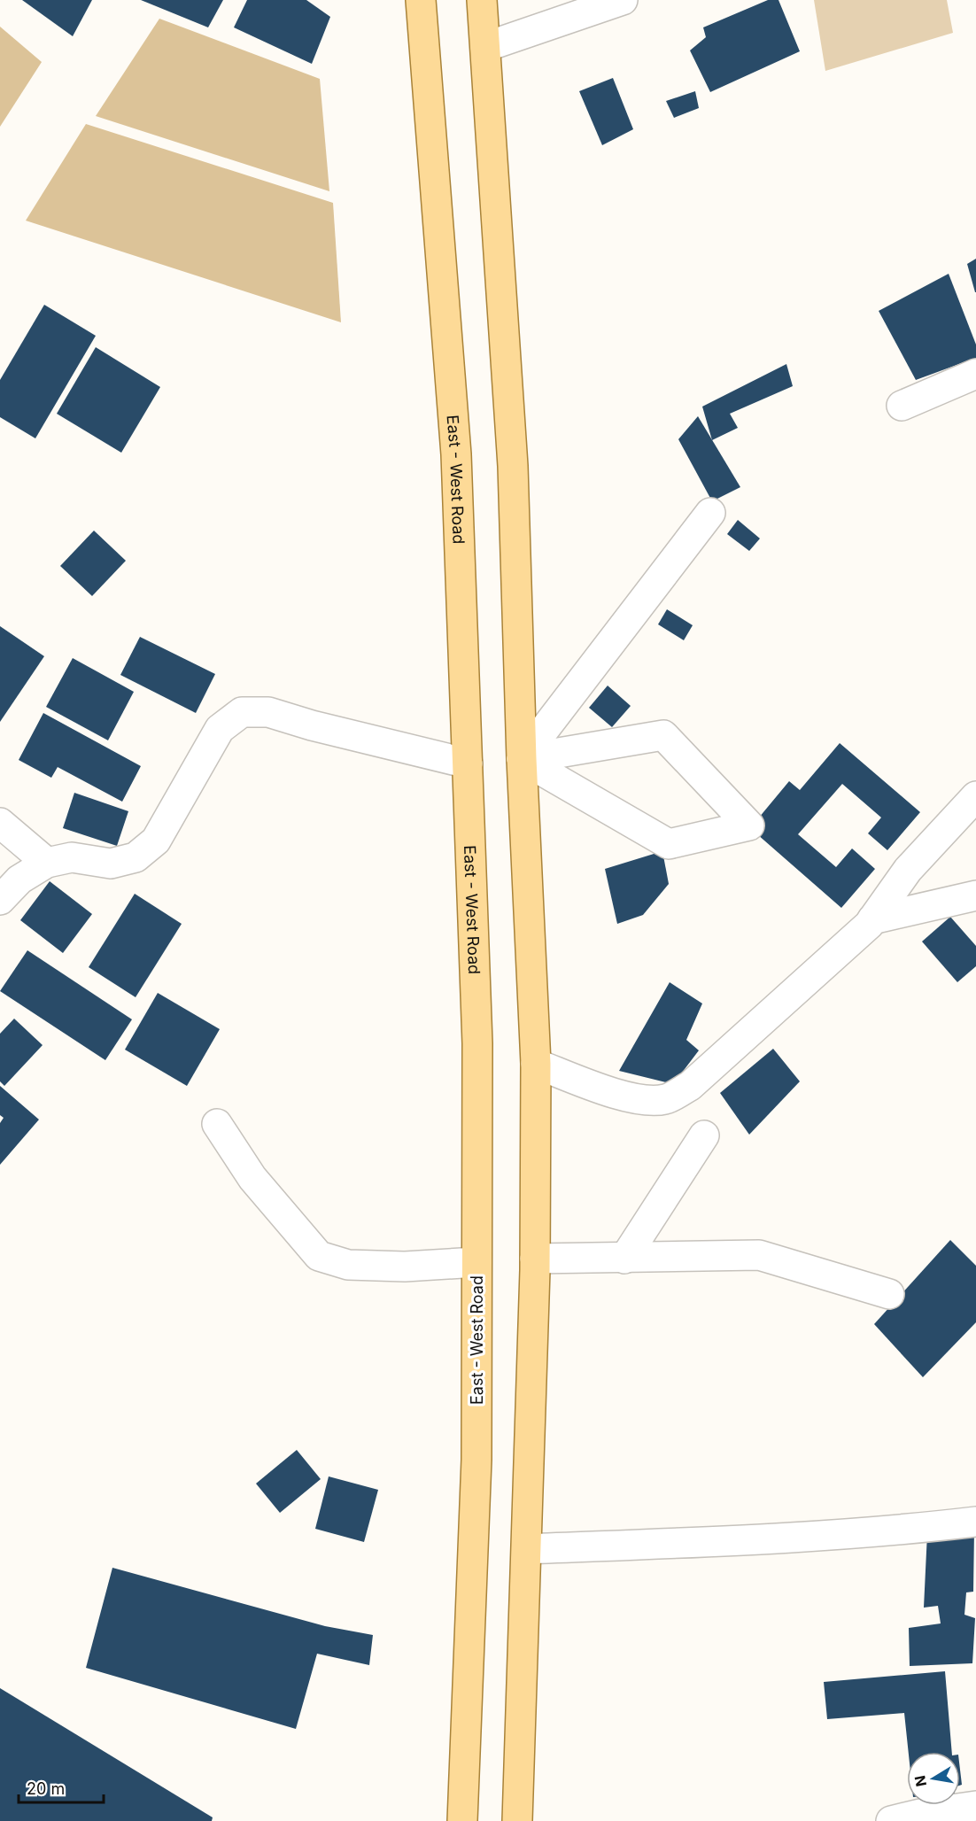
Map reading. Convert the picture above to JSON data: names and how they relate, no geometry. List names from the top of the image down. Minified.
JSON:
{"streets":{"main road":["East - West Road"]},"scale_bar":"20 m","north":"left"}
